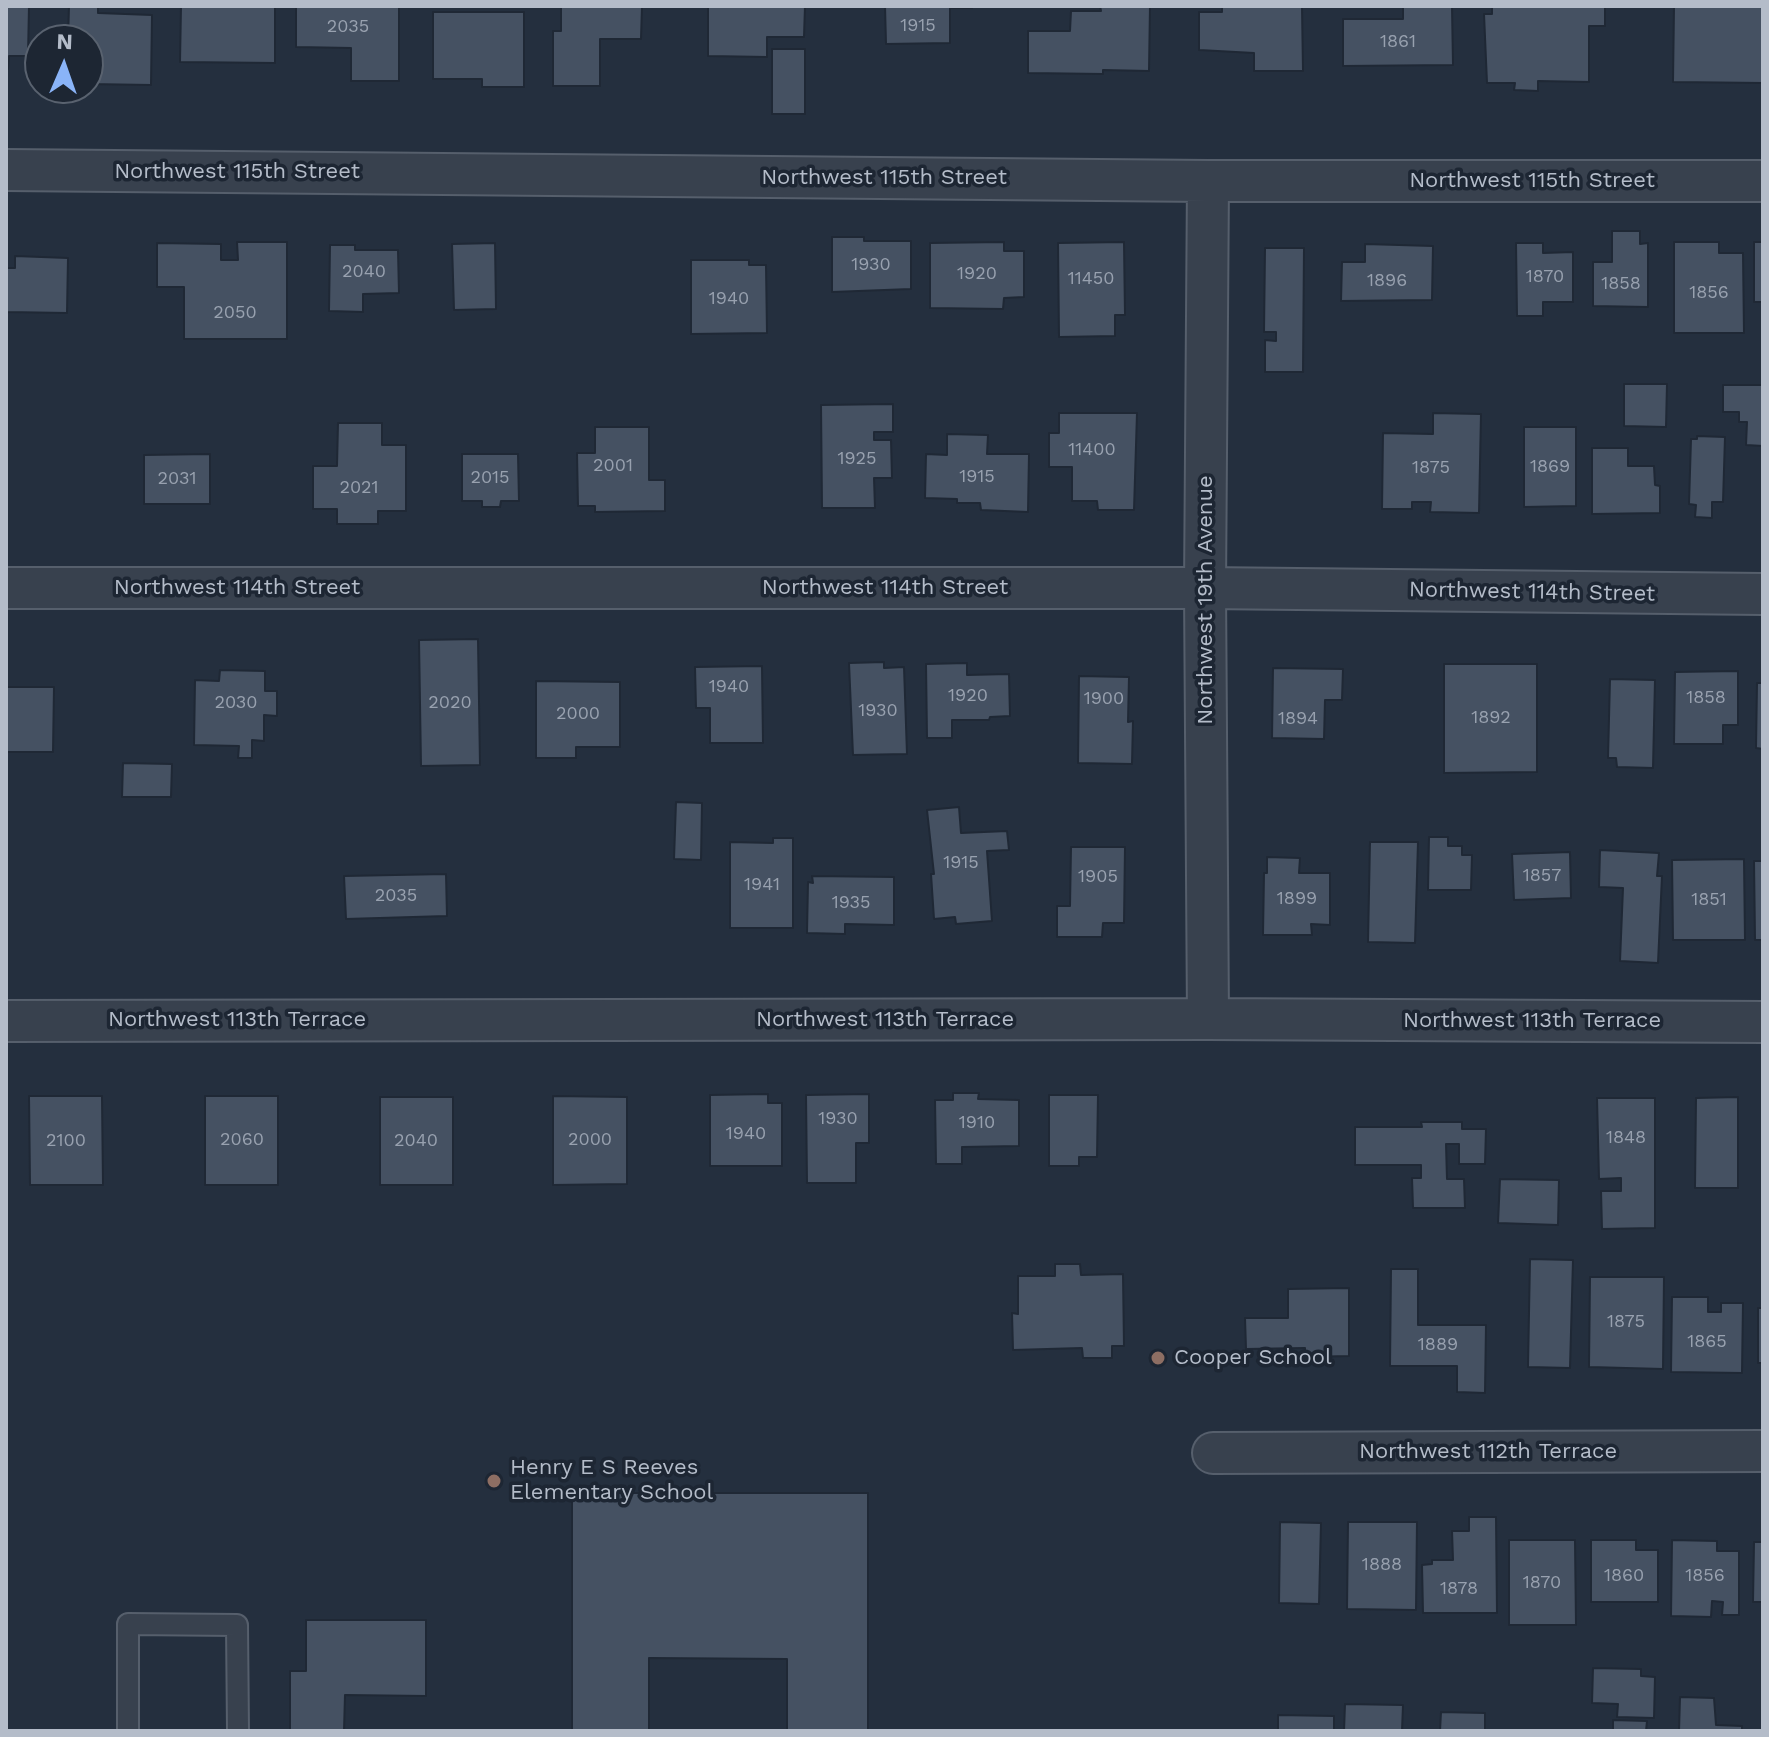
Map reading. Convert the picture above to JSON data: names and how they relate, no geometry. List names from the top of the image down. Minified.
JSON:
{"streets":{"street":["Northwest 115th Street","Northwest 114th Street","Northwest 19th Avenue","Northwest 113th Terrace","Northwest 112th Terrace"]},"crossings":[["Northwest 115th Street","Northwest 19th Avenue"],["Northwest 114th Street","Northwest 19th Avenue"],["Northwest 19th Avenue","Northwest 113th Terrace"]],"places":["Cooper School","Henry E S Reeves Elementary School"],"house_numbers":["1915","2035","1861","1930","2040","1920","1870","11450","1896","1858","1856","1940","2050","11400","1925","2001","1869","1875","1915","2015","2031","2021","1940","1920","1858","1900","2030","2020","1930","2000","1892","1894","1915","1857","1905","1941","2035","1899","1851","1935","1930","1910","1940","1848","2060","2000","2100","2040","1875","1865","1889","1888","1860","1856","1870","1878"],"north":"top"}
